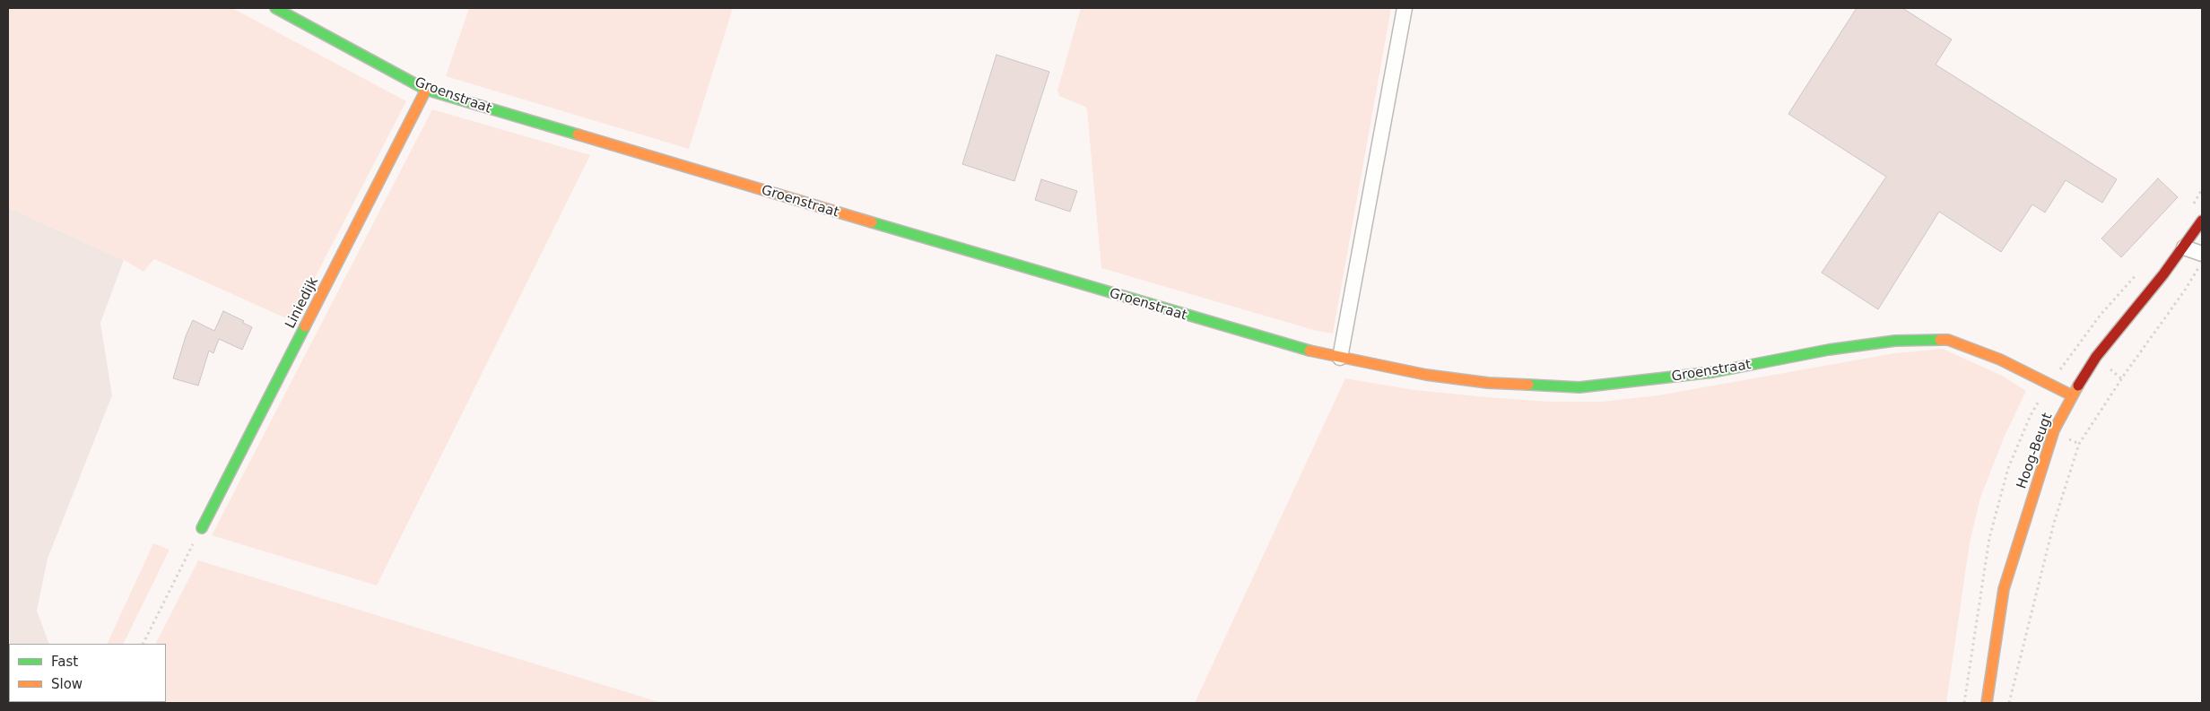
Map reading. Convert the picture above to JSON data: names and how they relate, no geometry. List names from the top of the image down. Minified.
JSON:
{"streets":{"street":["Groenstraat","Liniedijk","Hoog-Beugt"]},"crossings":[["Groenstraat","Liniedijk"],["Groenstraat","Hoog-Beugt"]],"legend":["Fast","Slow"]}
